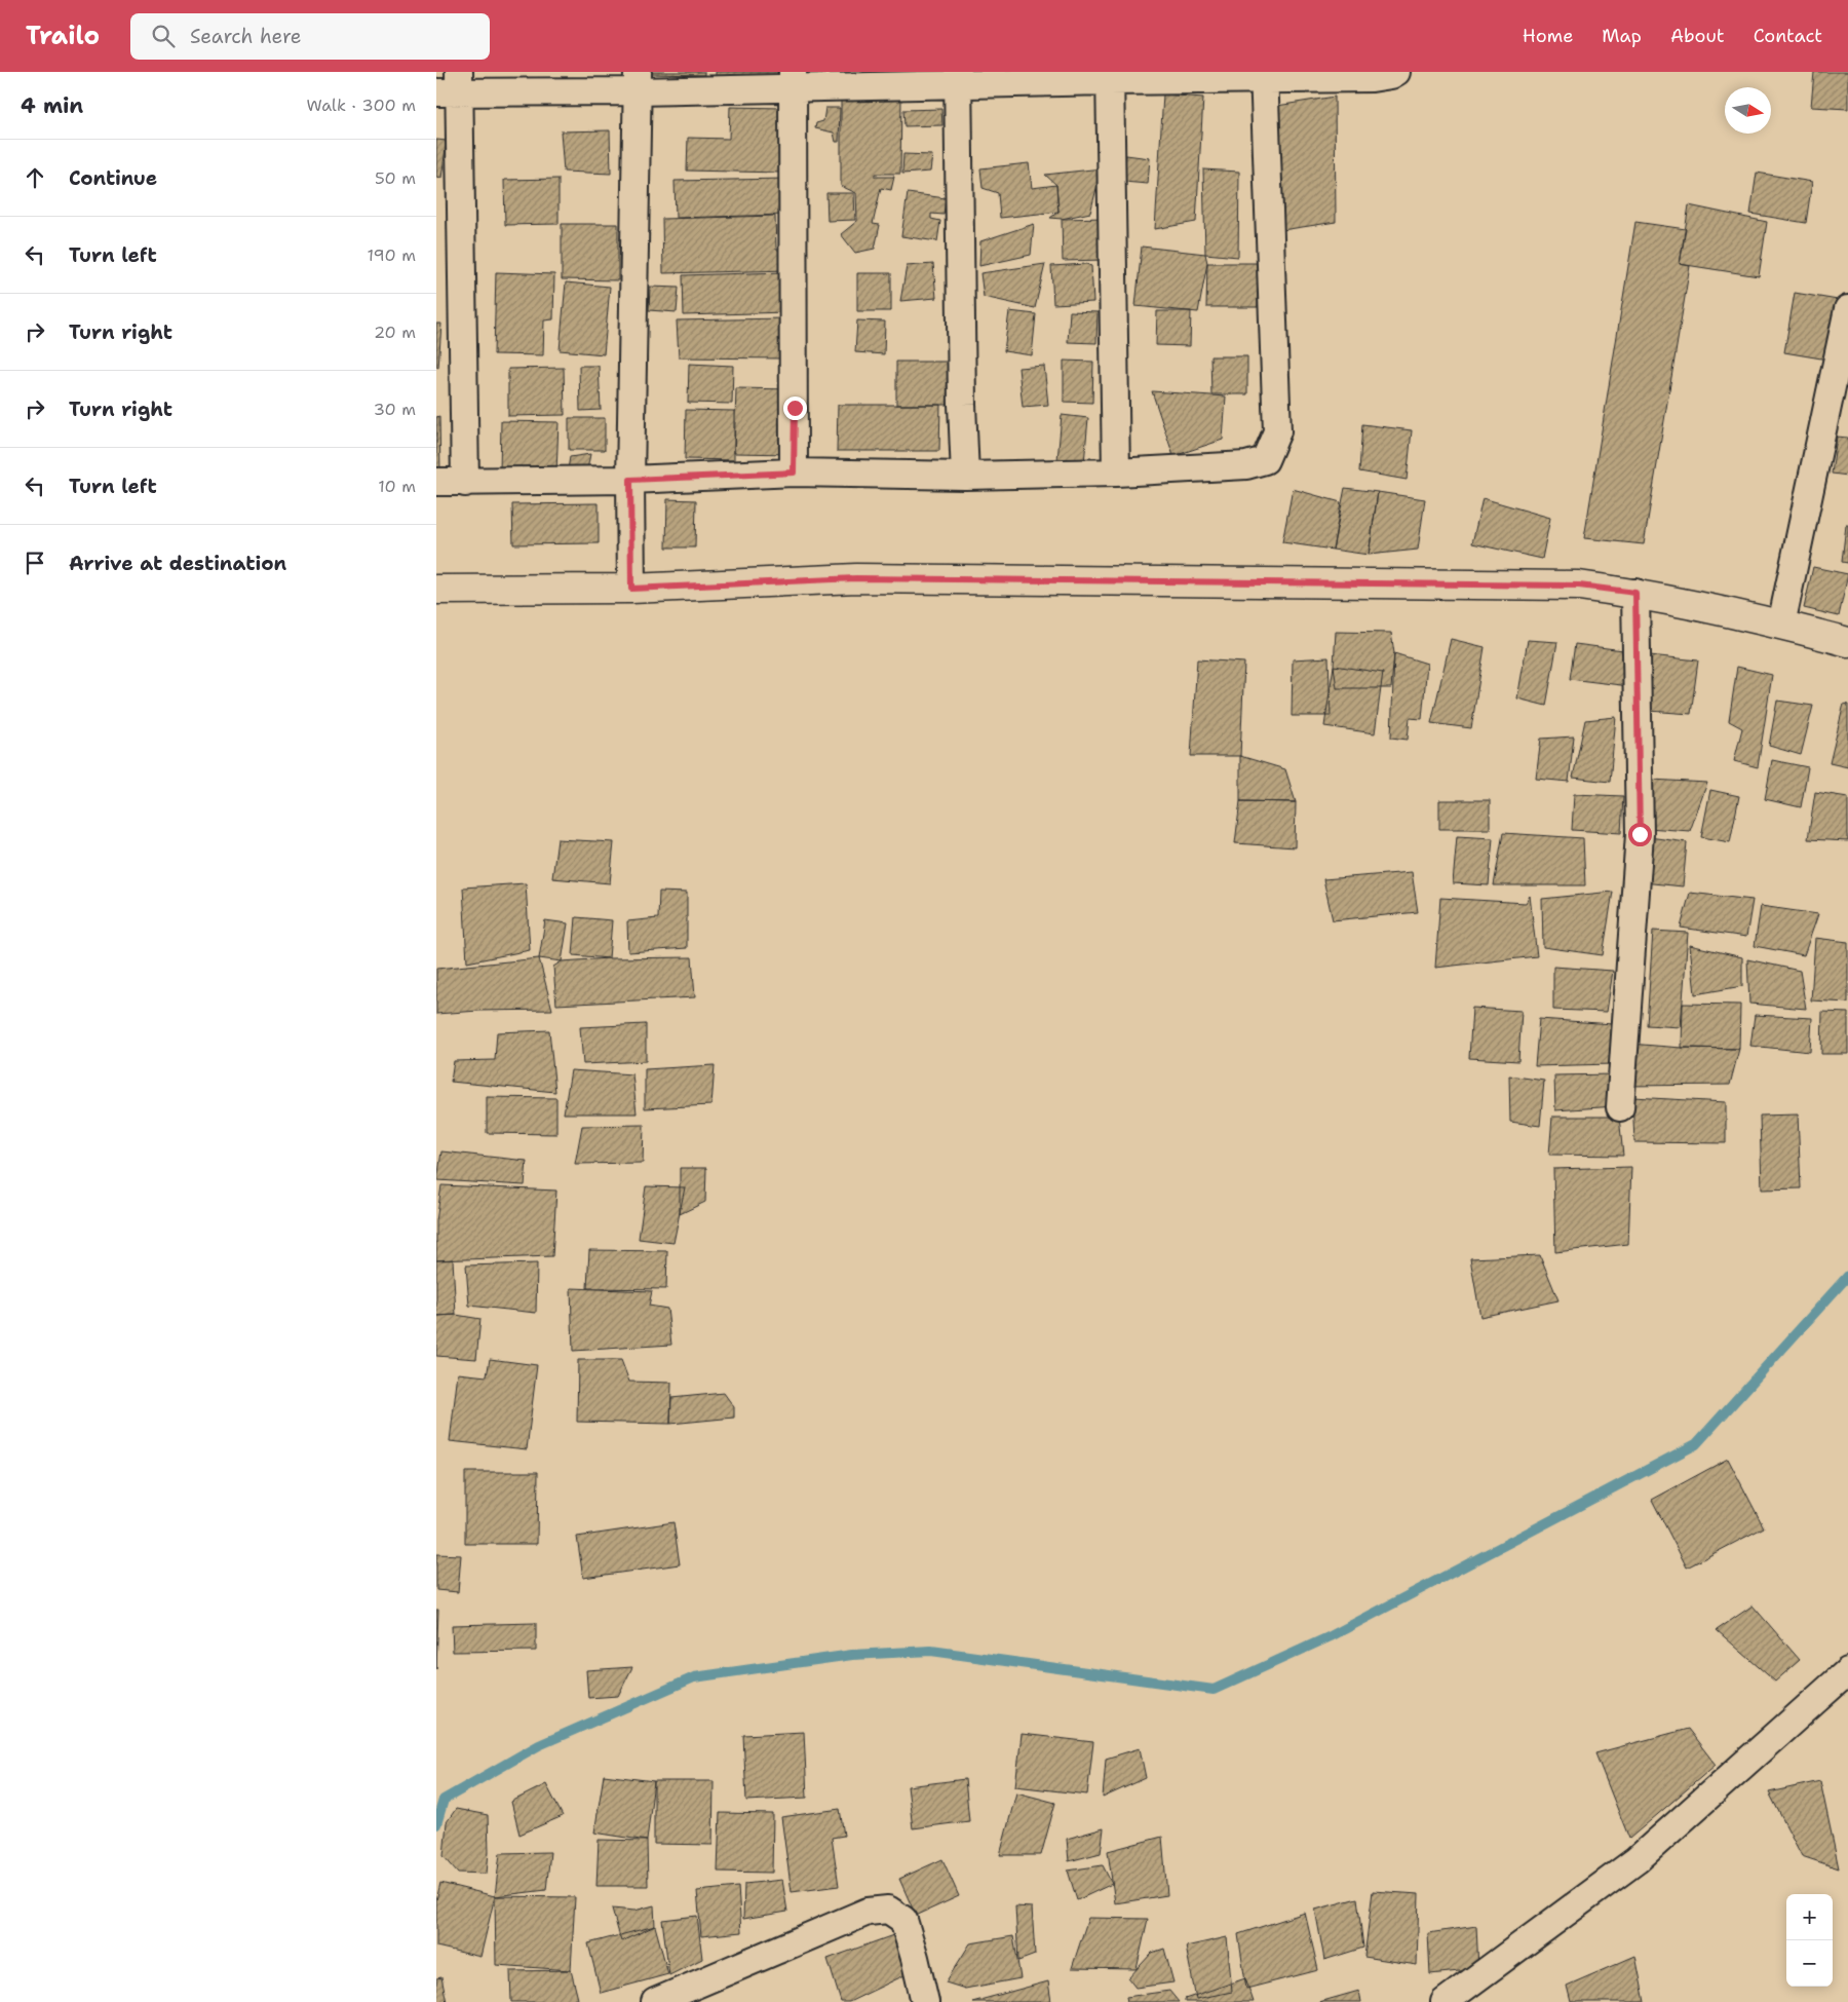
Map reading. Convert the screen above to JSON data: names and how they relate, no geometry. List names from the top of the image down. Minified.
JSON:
{"north":"right","page":{"header":"Trailo","search":"Search here","nav":["Home","Map","About","Contact"],"heading":["4 min","Walk · 300 m"],"list":[["Continue","50 m"],["Turn left","190 m"],["Turn right","20 m"],["Turn right","30 m"],["Turn left","10 m"],"Arrive at destination"],"map_buttons":["+","−"]}}
